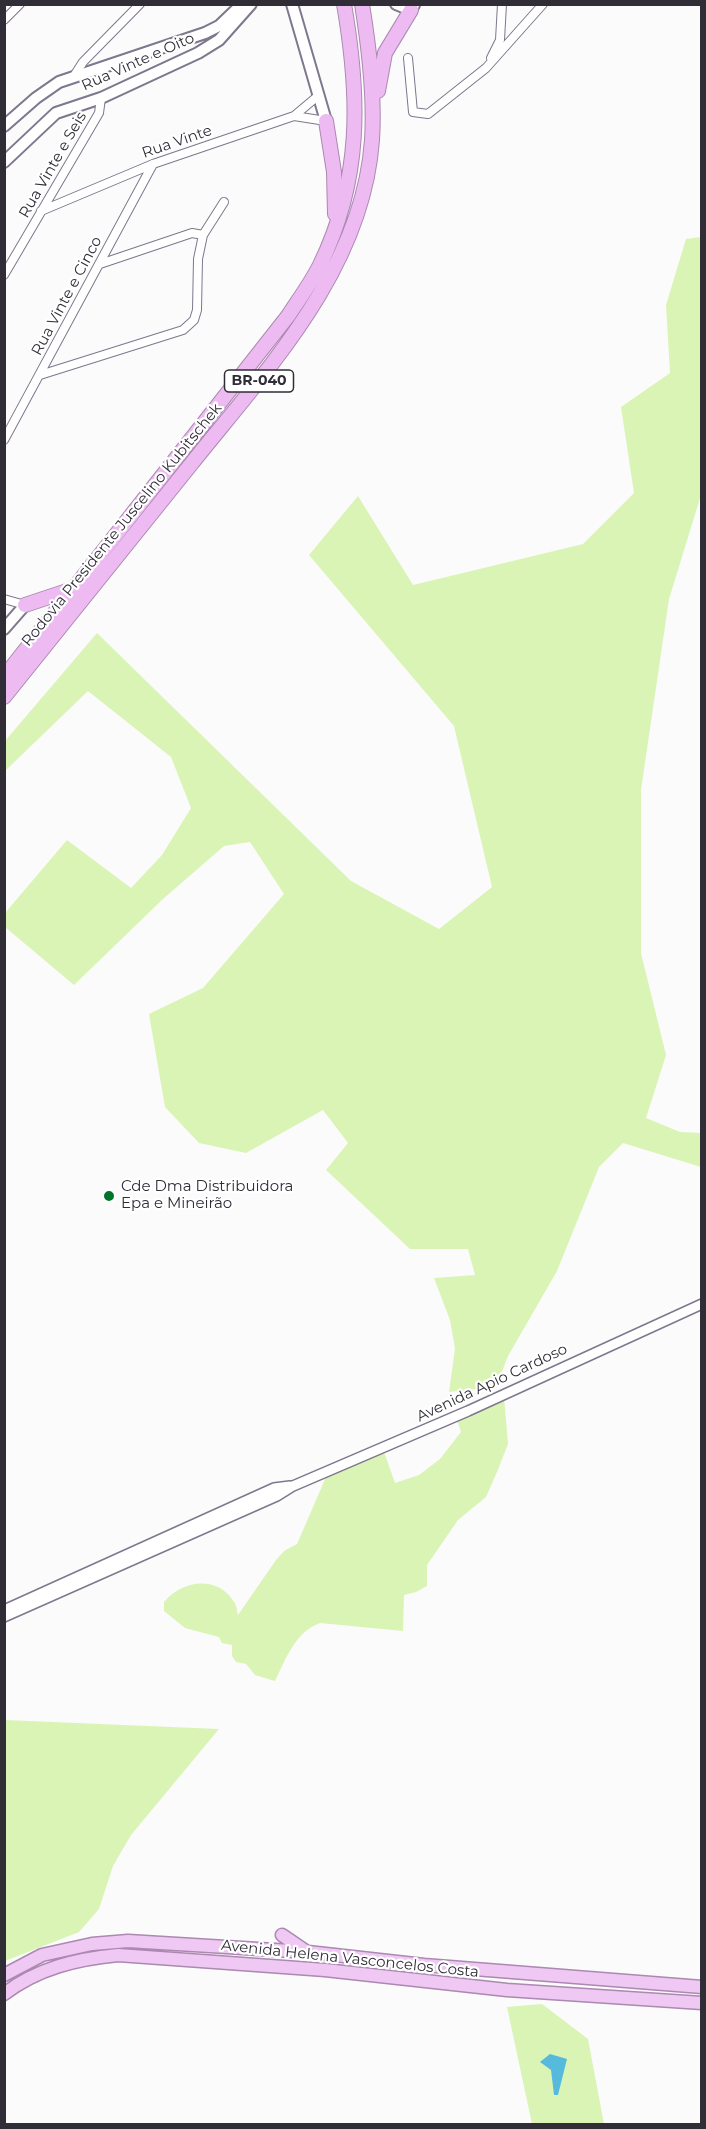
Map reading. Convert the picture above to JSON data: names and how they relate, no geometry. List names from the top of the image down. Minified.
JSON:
{"streets":{"highway":["BR-040","Rodovia Presidente Juscelino Kubitschek","Avenida Helena Vasconcelos Costa"],"main road":["Rua Vinte e Oito"],"street":["Rua Vinte","Rua Vinte e Seis","Rua Vinte e Cinco","Avenida Apio Cardoso"]},"crossings":[["Rua Vinte e Oito","Rua Vinte e Seis"],["Rua Vinte","Rua Vinte e Seis"],["Rua Vinte","Rua Vinte e Cinco"]],"places":["Cde Dma Distribuidora Epa e Mineirão"]}
